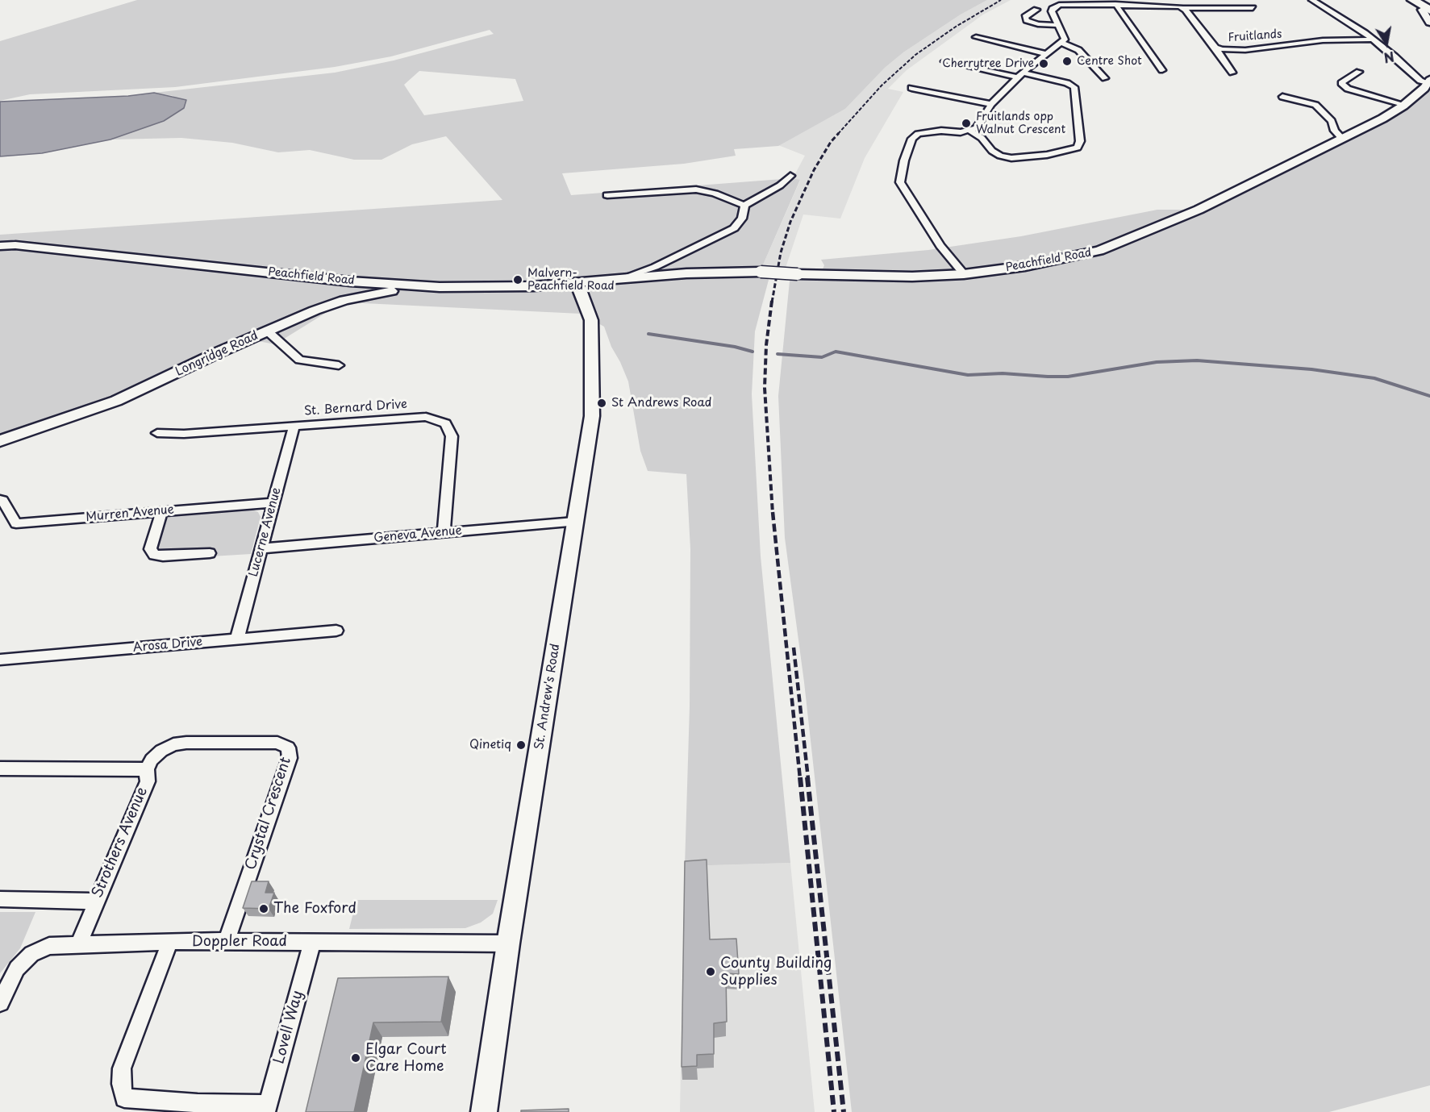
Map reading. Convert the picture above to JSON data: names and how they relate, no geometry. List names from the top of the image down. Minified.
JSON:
{"streets":{"street":["Fruitlands","Peachfield Road","Longridge Road","St. Bernard Drive","Murren Avenue","Lucerne Avenue","Geneva Avenue","Arosa Drive","St. Andrew's Road","Crystal Crescent","Strothers Avenue","Doppler Road","Lovell Way"]},"crossings":[["Peachfield Road","Longridge Road"],["Peachfield Road","St. Andrew's Road"],["St. Bernard Drive","Lucerne Avenue"],["St. Bernard Drive","Geneva Avenue"],["Murren Avenue","Lucerne Avenue"],["Lucerne Avenue","Geneva Avenue"],["Lucerne Avenue","Arosa Drive"],["Geneva Avenue","St. Andrew's Road"],["St. Andrew's Road","Doppler Road"],["Crystal Crescent","Strothers Avenue"],["Crystal Crescent","Doppler Road"],["Strothers Avenue","Doppler Road"],["Doppler Road","Lovell Way"]],"places":["Centre Shot","Cherrytree Drive","Fruitlands opp Walnut Crescent","Malvern- Peachfield Road","St Andrews Road","Qinetiq","The Foxford","County Building Supplies","Elgar Court Care Home"],"north":"bottom"}
